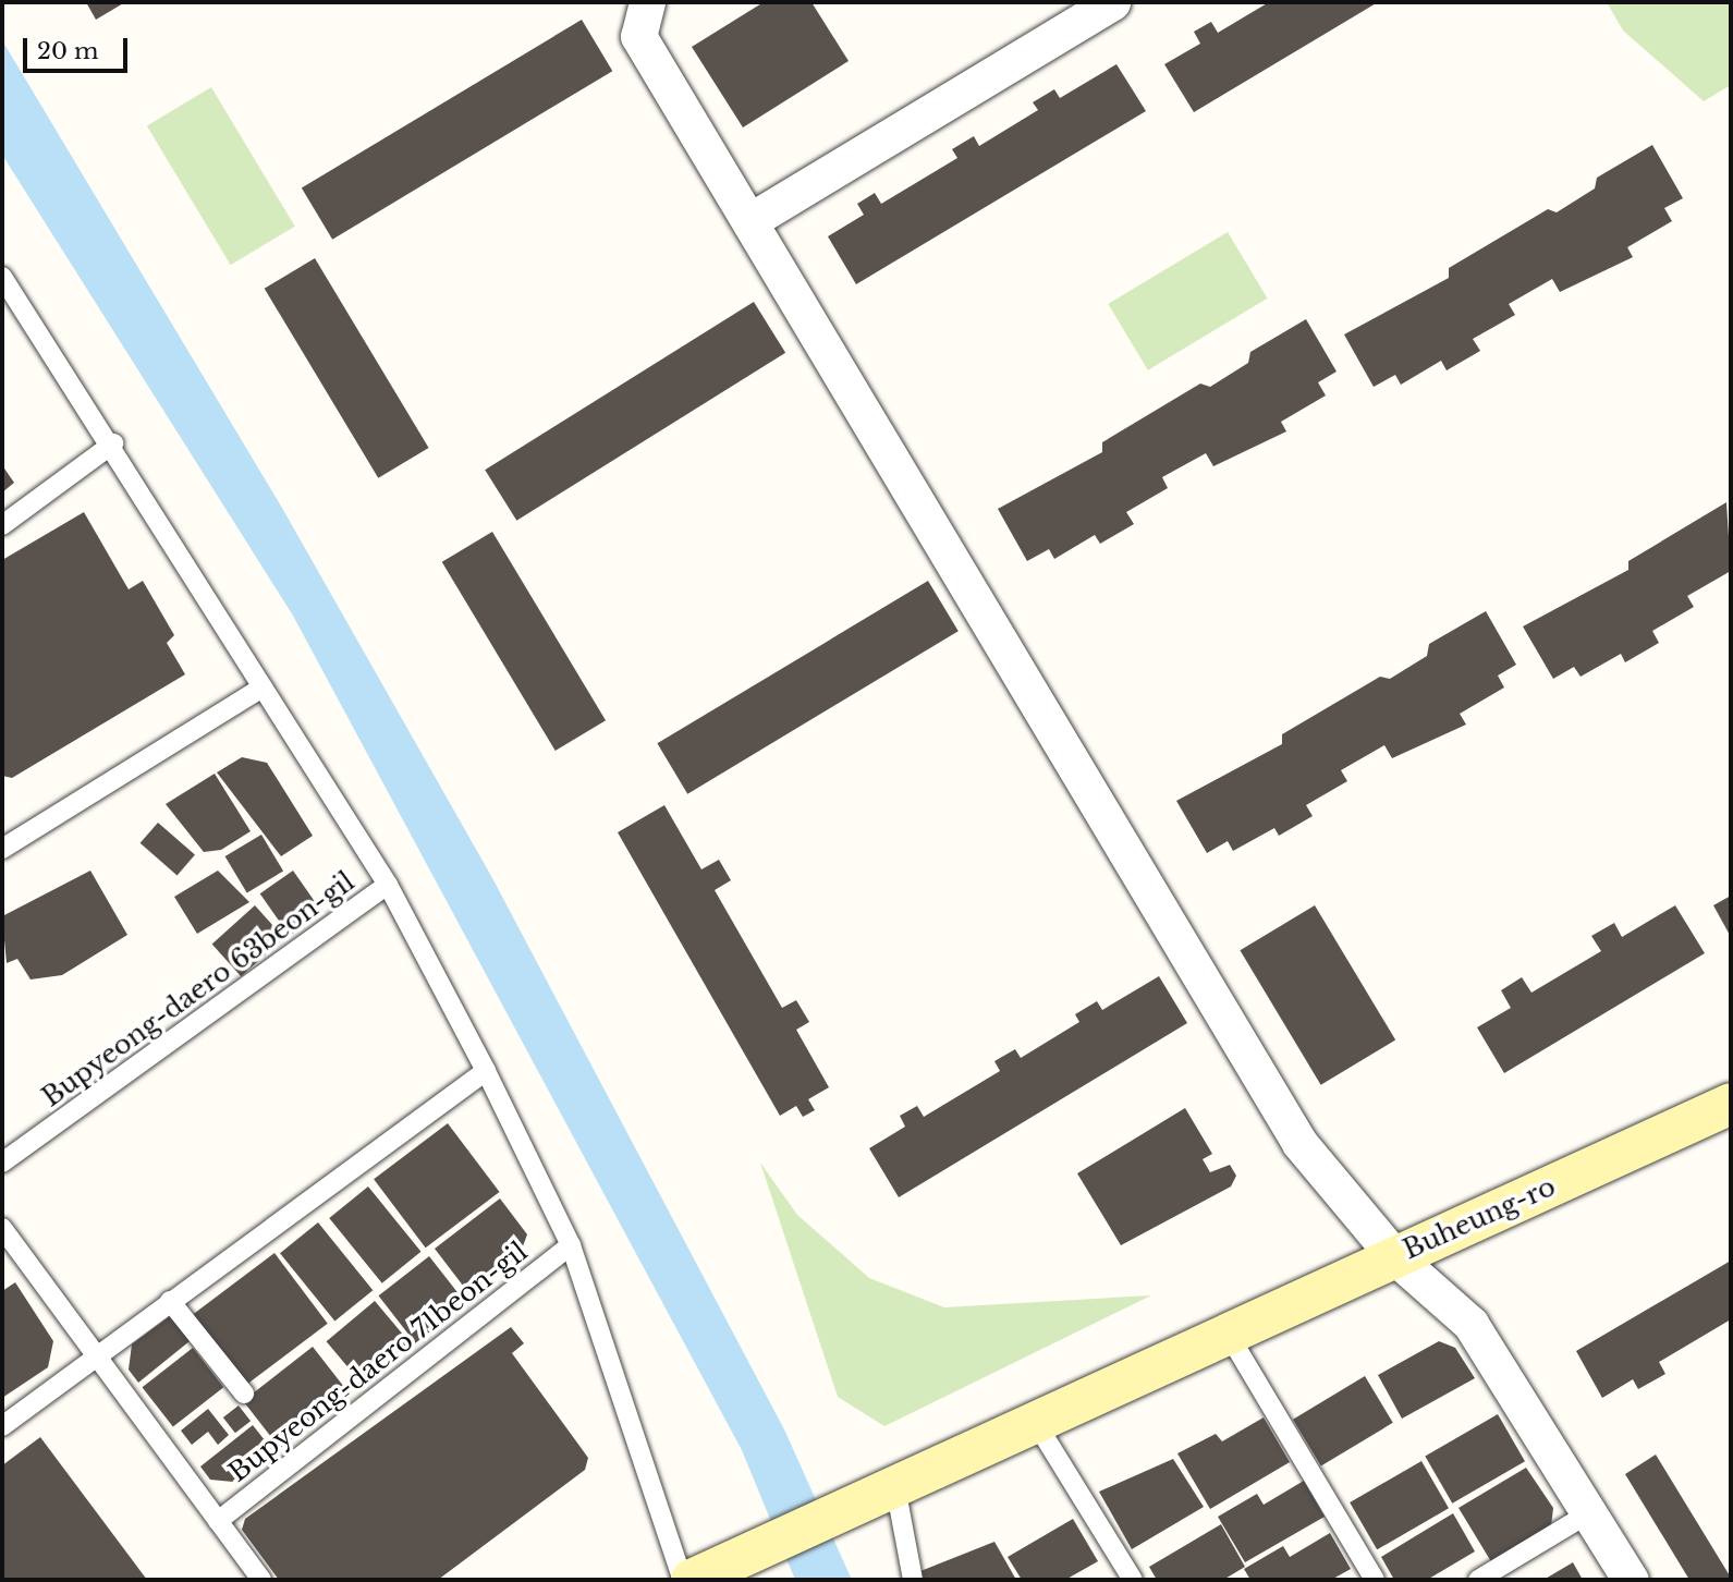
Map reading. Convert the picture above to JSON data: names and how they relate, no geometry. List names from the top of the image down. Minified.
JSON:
{"streets":{"main road":["Buheung-ro"],"lane":["Bupyeong-daero 63beon-gil","Bupyeong-daero 71beon-gil"]},"scale_bar":"20 m"}
